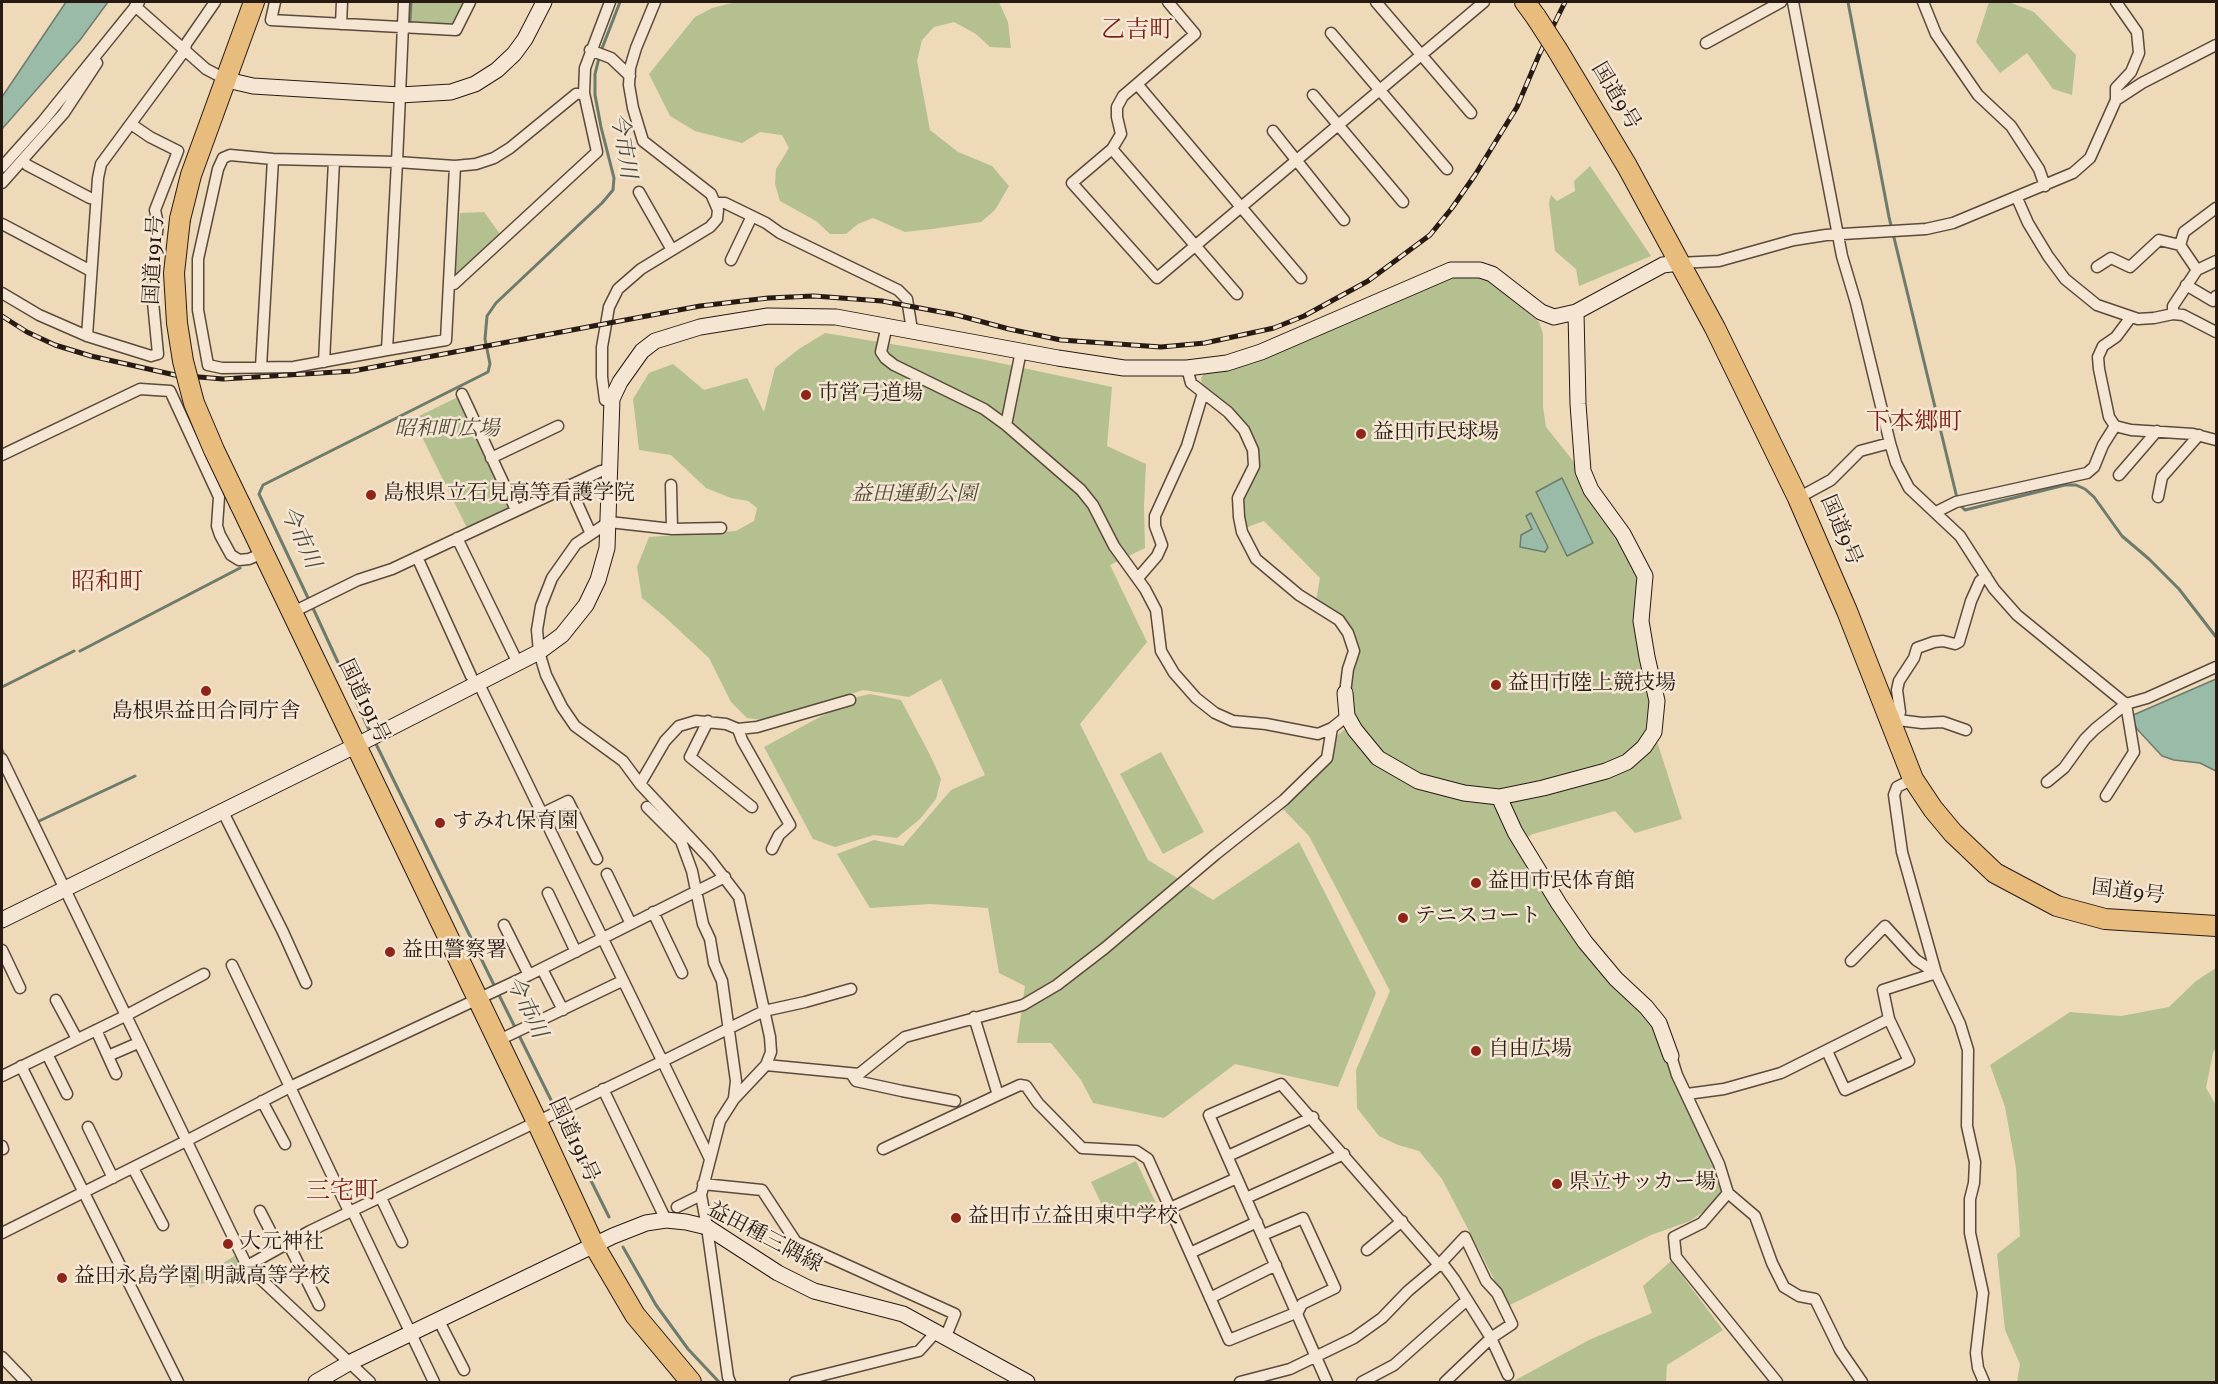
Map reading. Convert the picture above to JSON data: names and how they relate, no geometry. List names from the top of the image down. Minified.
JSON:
{"streets":{"highway":["国道9号","国道191号"],"street":["益田種三隅線"]},"crossings":[["国道191号","益田種三隅線"]],"districts":["乙吉町","下本郷町","昭和町","三宅町"],"water":["今市川"],"parks":["昭和町広場","益田運動公園"],"places":["市営弓道場","益田市民球場","島根県立石見高等看護学院","益田市陸上競技場","島根県益田合同庁舎","すみれ保育園","益田市民体育館","テニスコート","益田警察署","自由広場","県立サッカー場","益田市立益田東中学校","大元神社","益田永島学園 明誠高等学校"]}
